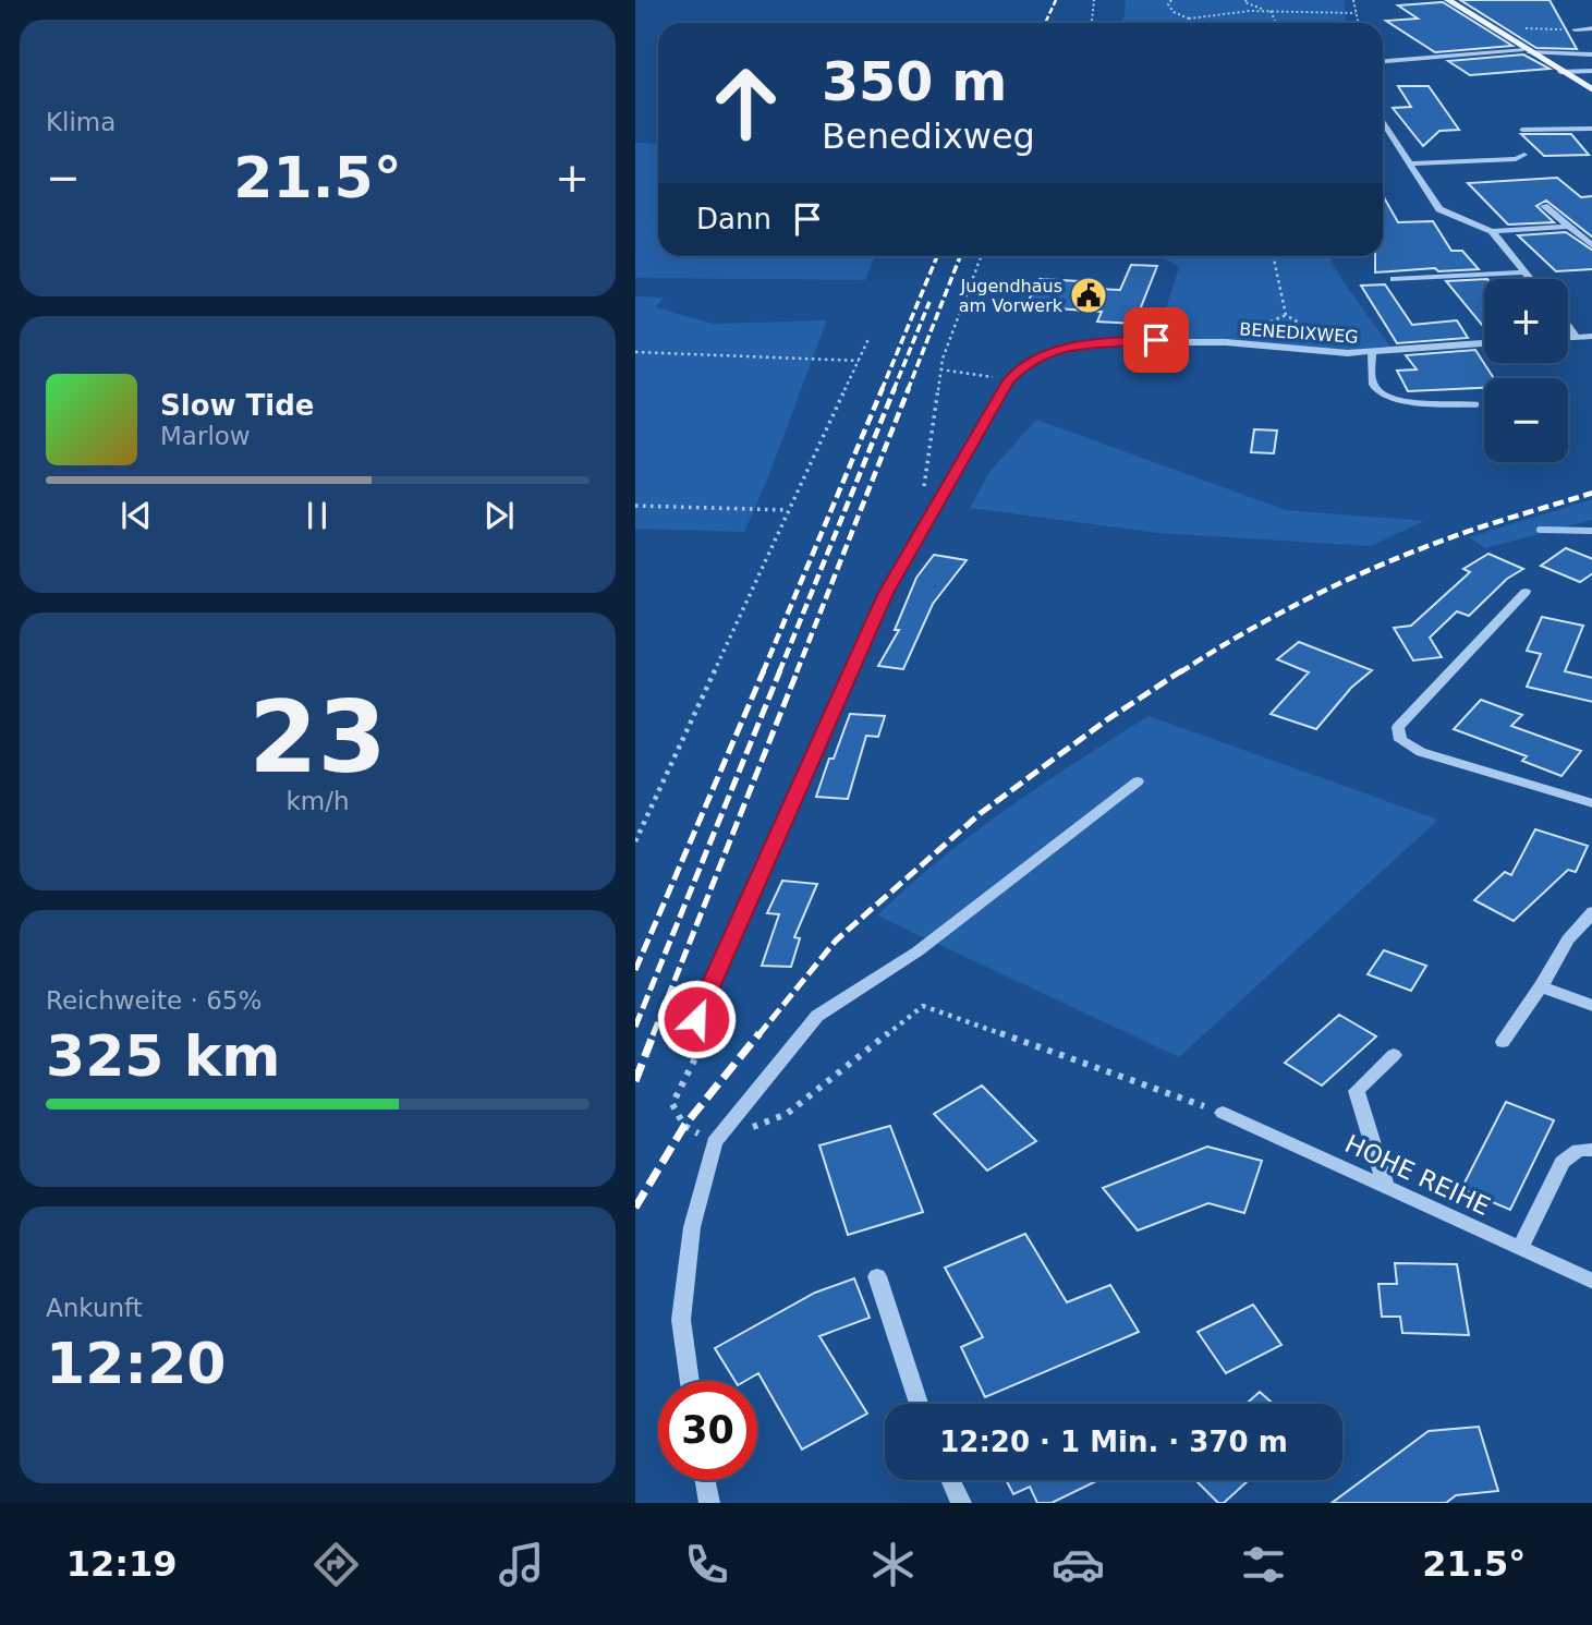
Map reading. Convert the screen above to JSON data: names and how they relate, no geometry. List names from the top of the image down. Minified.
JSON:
{"streets":{"street":["BENEDIXWEG","HOHE REIHE"]},"places":{"public building":["Jugendhaus am Vorwerk"]},"page":{"tile":["Klima",["23","km/h"],["Reichweite · 65%","325 km"],["Ankunft","12:20"]],"turn":["350 m","Benedixweg"],"heat":["−","21.5°","+"],"then":"Dann","map_buttons":["+","−"],"song":["Slow Tide","Marlow"],"limit":"30","trip":"12:20 · 1 Min. · 370 m","tabs":["12:19","21.5°"]}}
